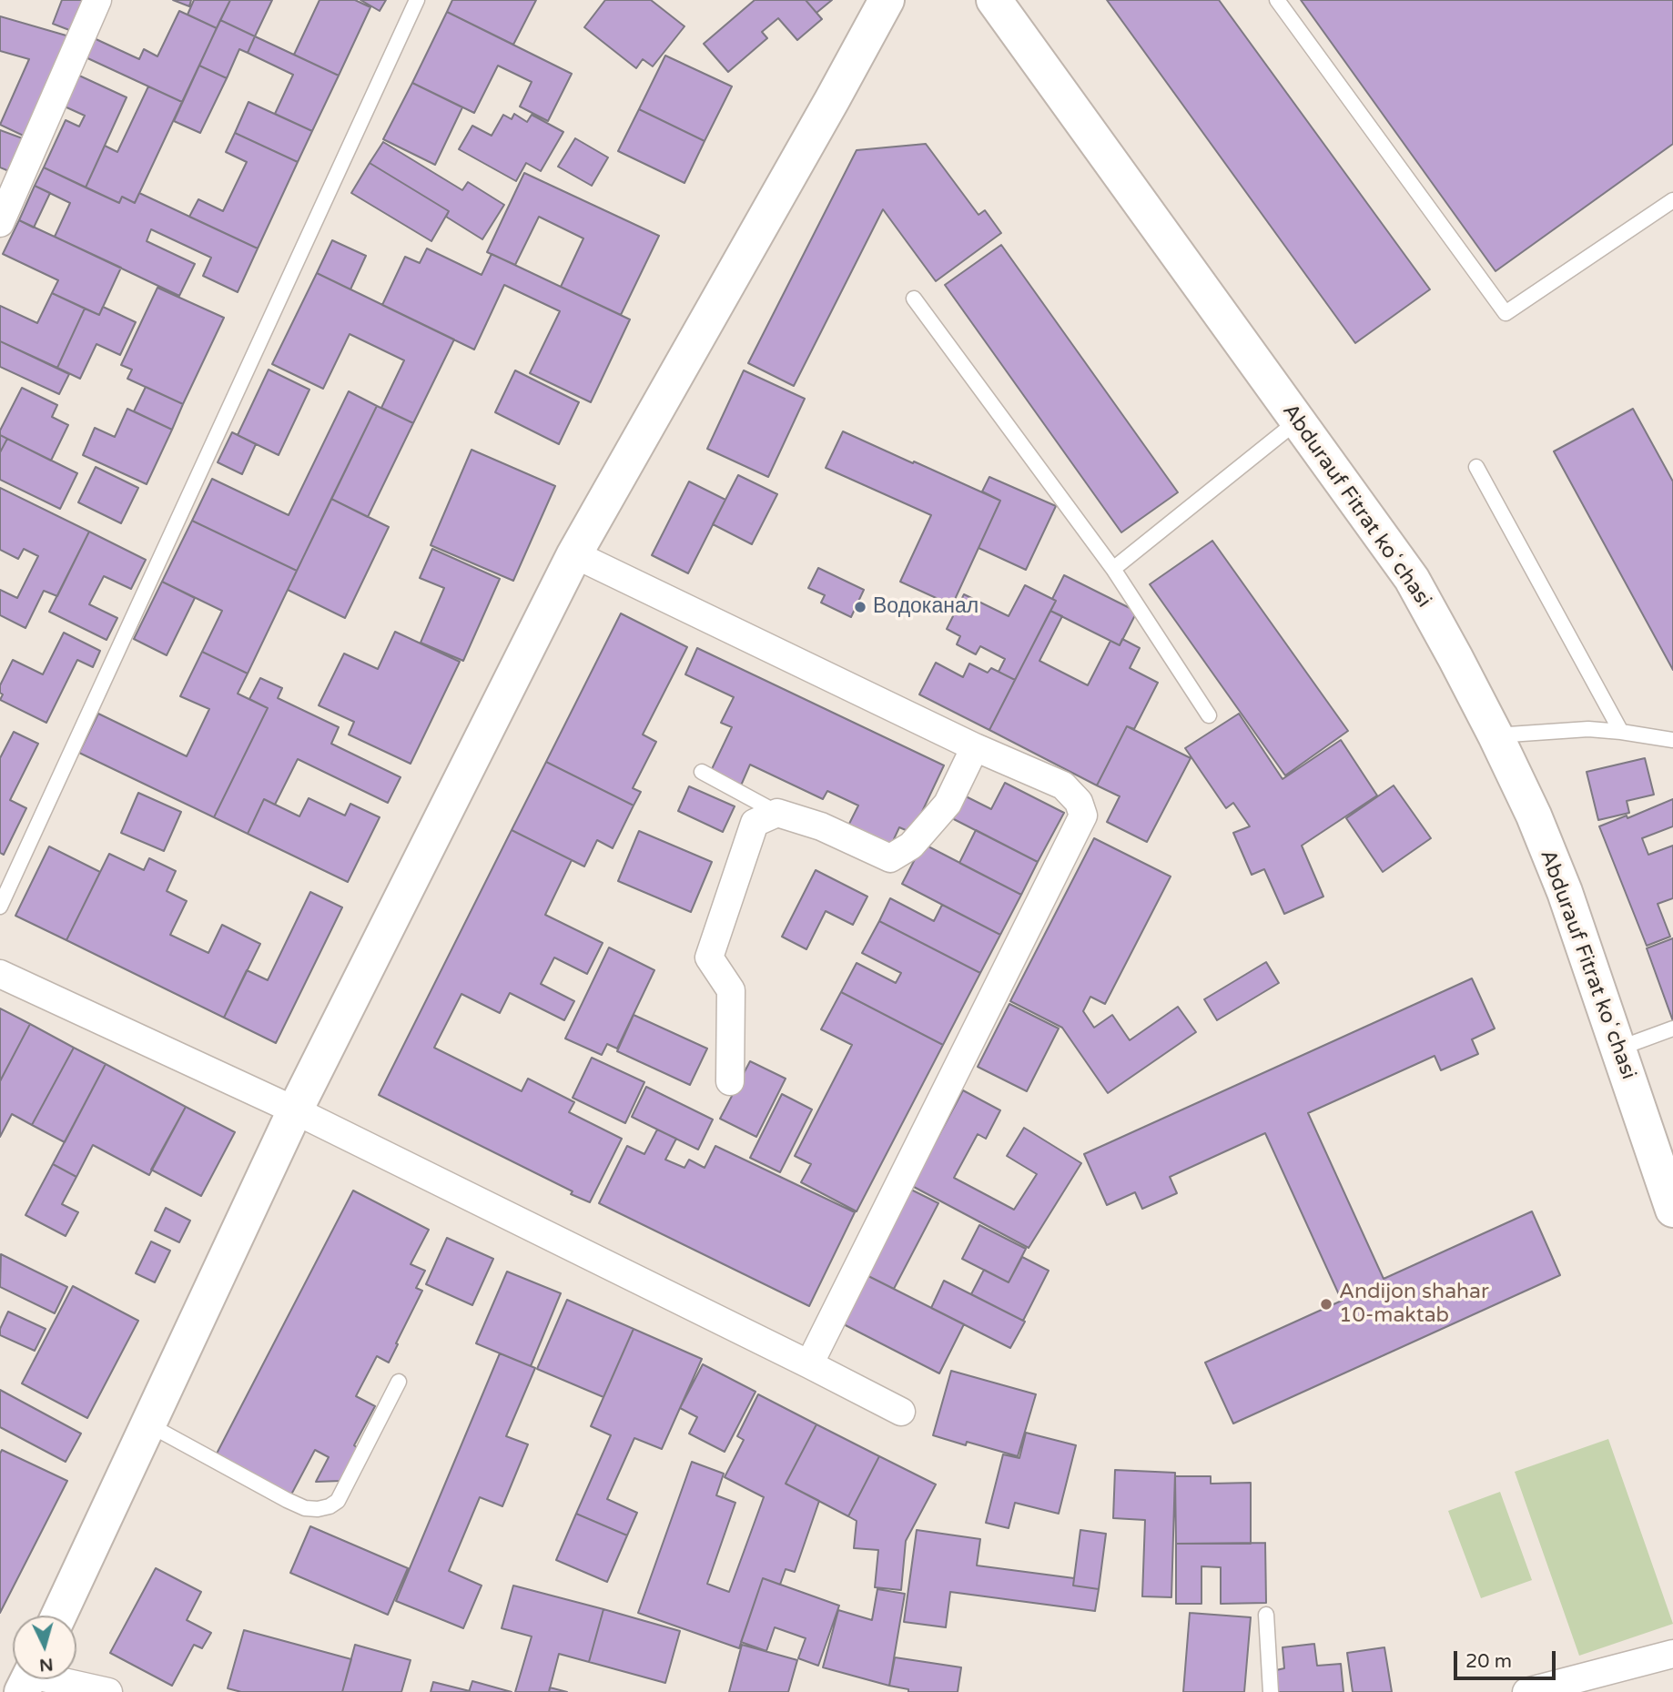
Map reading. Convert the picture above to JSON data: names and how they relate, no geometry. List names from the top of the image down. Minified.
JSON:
{"streets":{"street":["Abdurauf Fitrat koʻchasi"]},"places":["Водоканал","Andijon shahar 10-maktab"],"scale_bar":"20 m","north":"bottom"}
